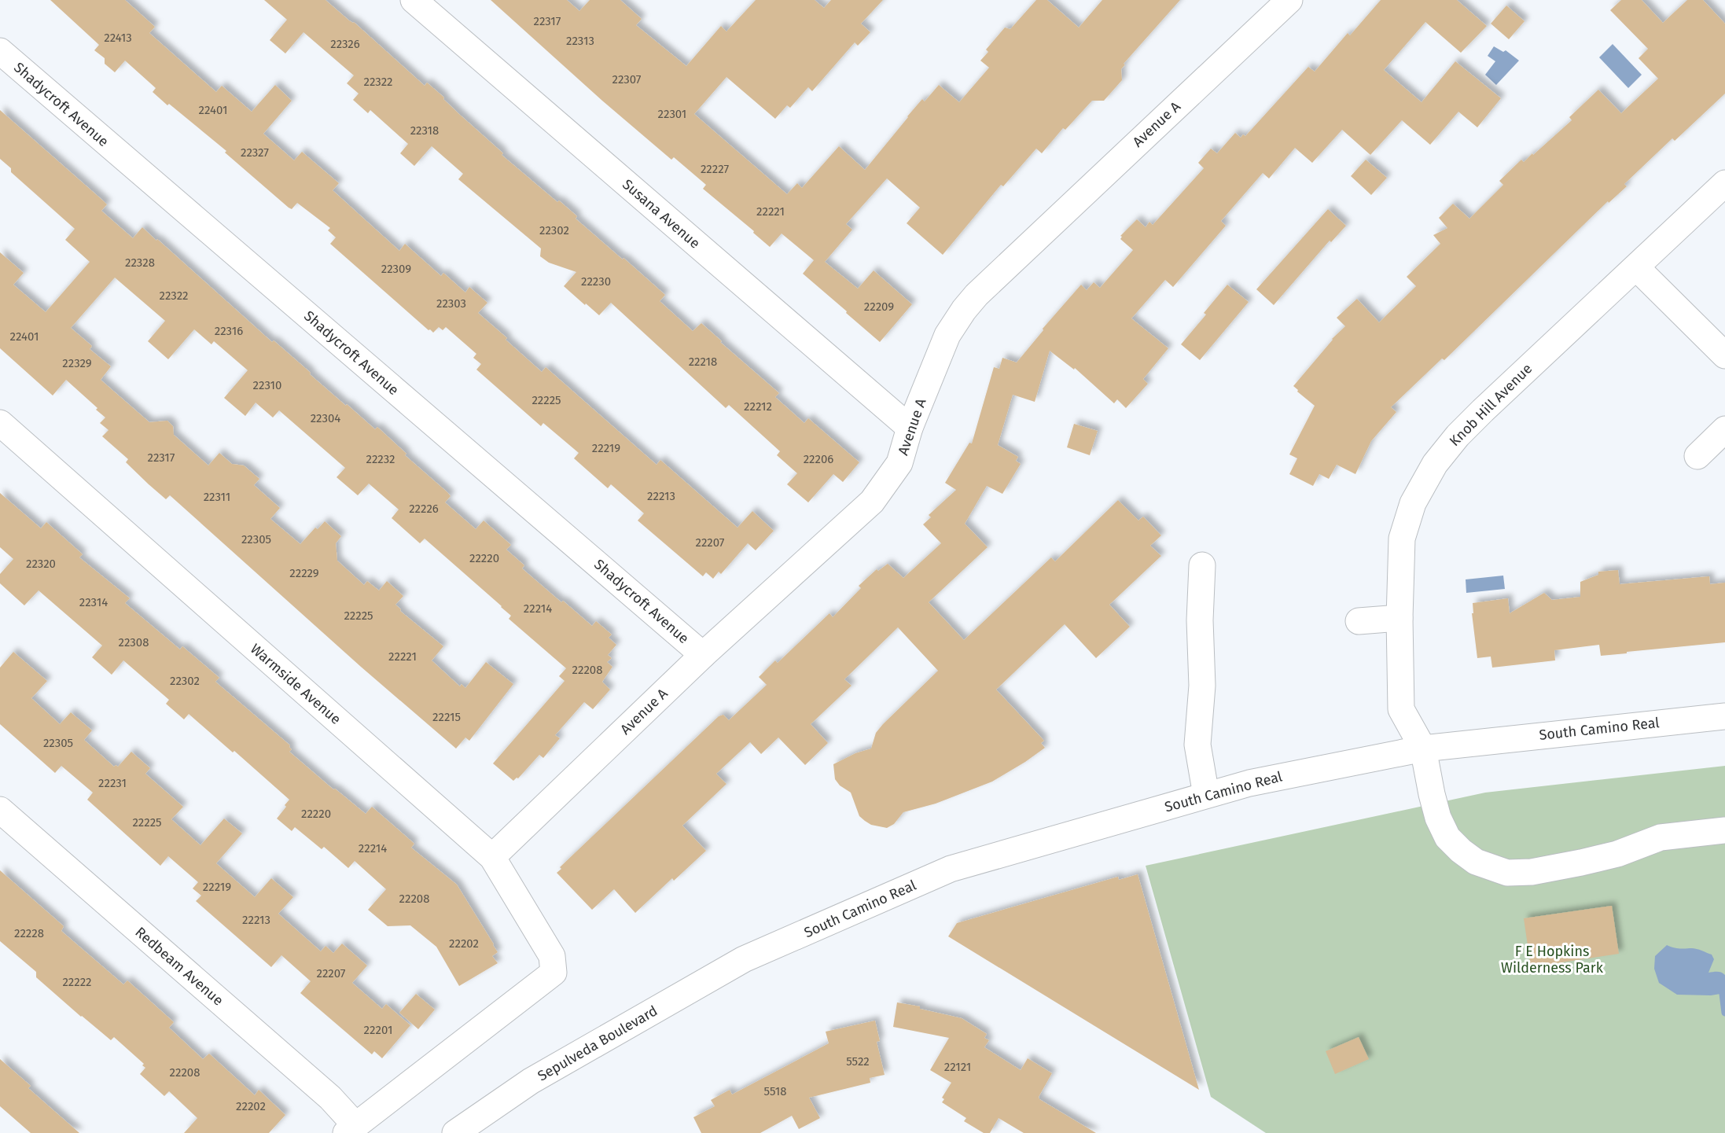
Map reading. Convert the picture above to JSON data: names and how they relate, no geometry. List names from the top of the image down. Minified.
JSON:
{"streets":{"street":["Shadycroft Avenue","Avenue A","Susana Avenue","Knob Hill Avenue","Warmside Avenue","South Camino Real","Redbeam Avenue","Sepulveda Boulevard"]},"crossings":[["Shadycroft Avenue","Avenue A"],["Avenue A","Susana Avenue"],["Avenue A","Warmside Avenue"],["Knob Hill Avenue","South Camino Real"],["Warmside Avenue","Redbeam Avenue"],["South Camino Real","Sepulveda Boulevard"]],"parks":["F E Hopkins Wilderness Park"],"house_numbers":["22317","22413","22313","22326","22307","22322","22401","22301","22318","22327","22227","22221","22302","22328","22309","22230","22322","22303","22209","22316","22401","22218","22329","22310","22225","22212","22304","22219","22317","22232","22206","22213","22311","22226","22305","22207","22220","22320","22229","22314","22214","22225","22308","22221","22208","22302","22215","22305","22231","22220","22225","22214","22219","22208","22213","22228","22202","22207","22222","22201","5522","22121","22208","5518","22202"]}
